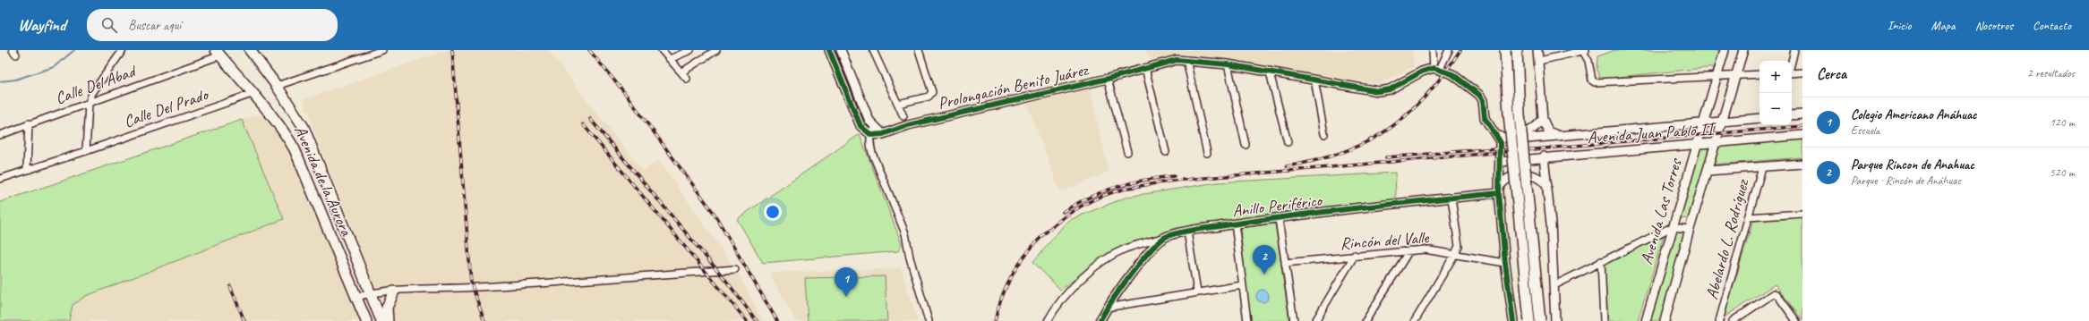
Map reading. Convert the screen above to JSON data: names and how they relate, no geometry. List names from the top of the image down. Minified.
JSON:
{"streets":{"main road":["Avenida de la Aurora"],"street":["Calle Del Abad","Prolongación Benito Juárez","Calle Del Prado","Avenida Juan Pablo II","Anillo Periférico","Avenida Las Torres","Abelardo L. Rodríguez","Rincón del Valle"]},"crossings":[["Calle Del Abad","Avenida de la Aurora"],["Calle Del Prado","Avenida de la Aurora"],["Avenida Juan Pablo II","Avenida Las Torres"]],"page":{"header":"Wayfind","search":"Buscar aquí","nav":["Inicio","Mapa","Nosotros","Contacto"],"heading":["Cerca","2 resultados"],"map_buttons":["+","−"],"list":[{"mark":"1","name":"Colegio Americano Anáhuac","note":"Escuela","value":"120 m"},{"mark":"2","name":"Parque Rincon de Anahuac","note":"Parque · Rincón de Anáhuac","value":"520 m"}],"pins":["2","1"]}}
